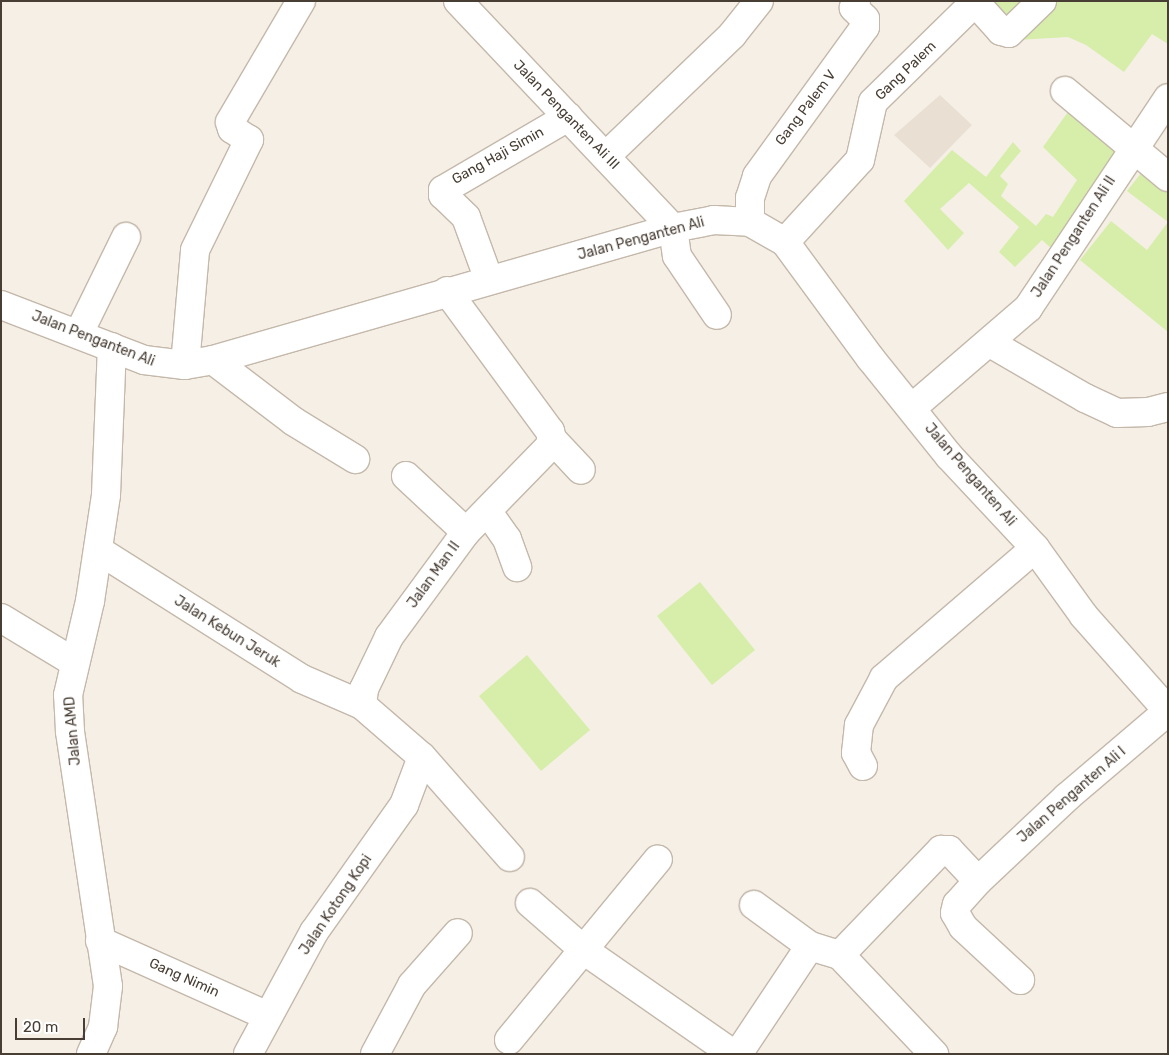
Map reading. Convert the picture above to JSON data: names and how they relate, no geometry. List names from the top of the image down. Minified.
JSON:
{"streets":{"street":["Gang Palem","Gang Palem V","Jalan Penganten Ali III","Gang Haji Simin","Jalan Penganten Ali II","Jalan Penganten Ali","Jalan Man II","Jalan Kebun Jeruk","Jalan AMD","Jalan Penganten Ali I","Jalan Kotong Kopi","Gang Nimin"]},"crossings":[["Gang Palem","Jalan Penganten Ali"],["Gang Palem V","Jalan Penganten Ali"],["Jalan Penganten Ali III","Gang Haji Simin"],["Jalan Penganten Ali III","Jalan Penganten Ali"],["Gang Haji Simin","Jalan Penganten Ali"],["Jalan Penganten Ali II","Jalan Penganten Ali"],["Jalan Penganten Ali","Jalan AMD"],["Jalan Penganten Ali","Jalan Penganten Ali I"],["Jalan Man II","Jalan Kebun Jeruk"],["Jalan Kebun Jeruk","Jalan AMD"],["Jalan AMD","Gang Nimin"],["Jalan Kotong Kopi","Gang Nimin"]],"scale_bar":"20 m"}
